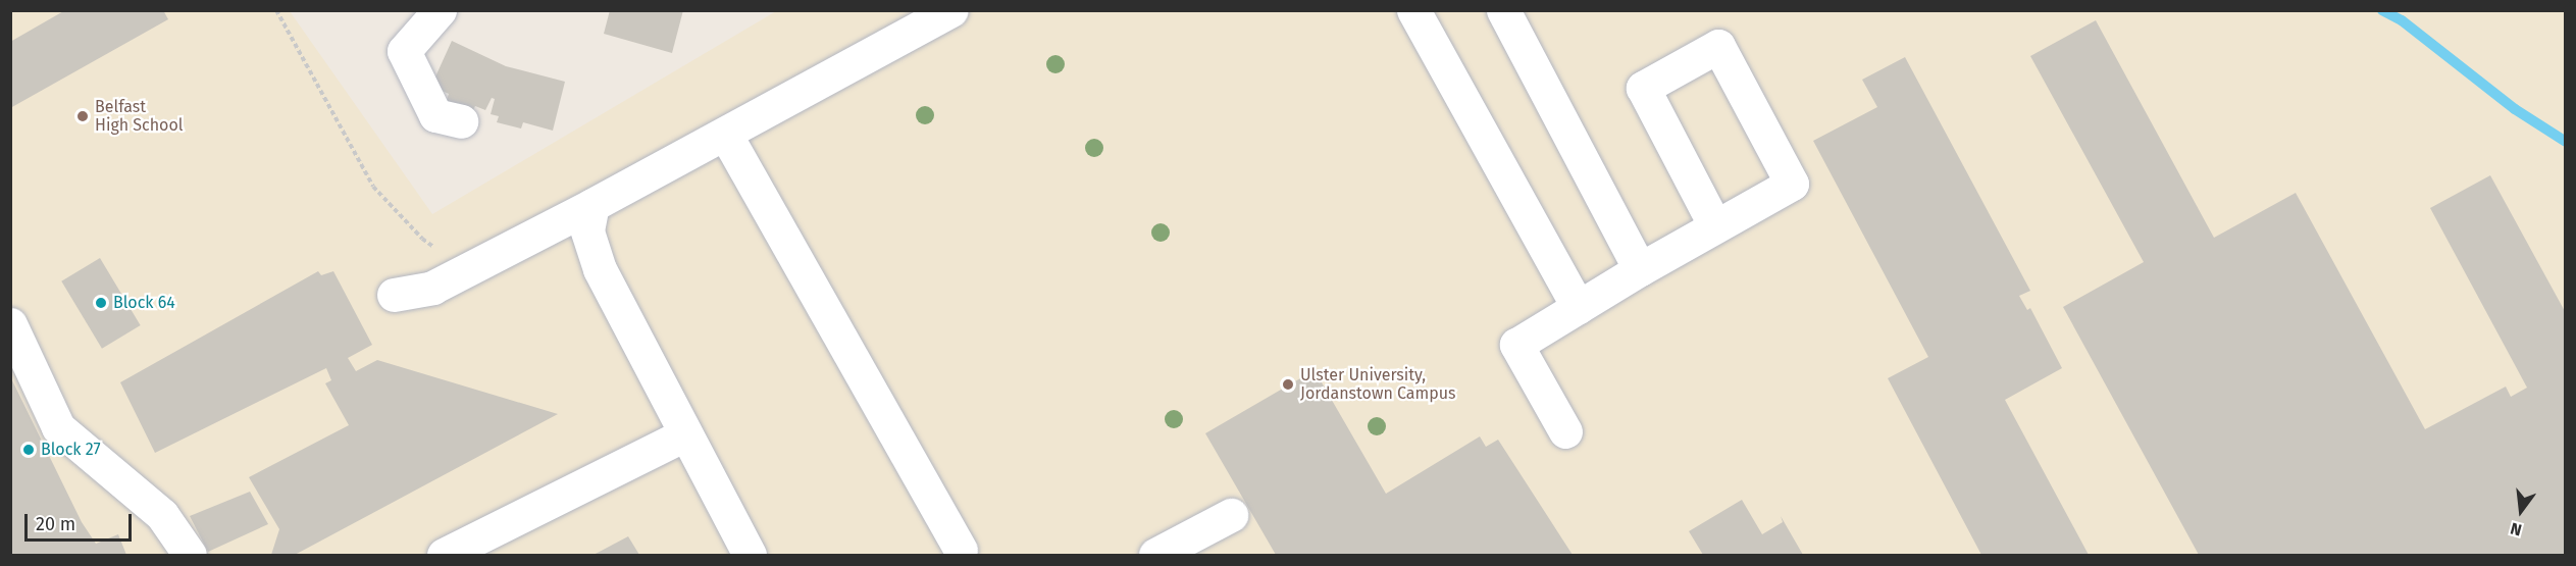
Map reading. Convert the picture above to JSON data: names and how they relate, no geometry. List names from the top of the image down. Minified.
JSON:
{"places":["Belfast High School","Block 64","Ulster University, Jordanstown Campus","Block 27"],"scale_bar":"20 m","north":"bottom"}
